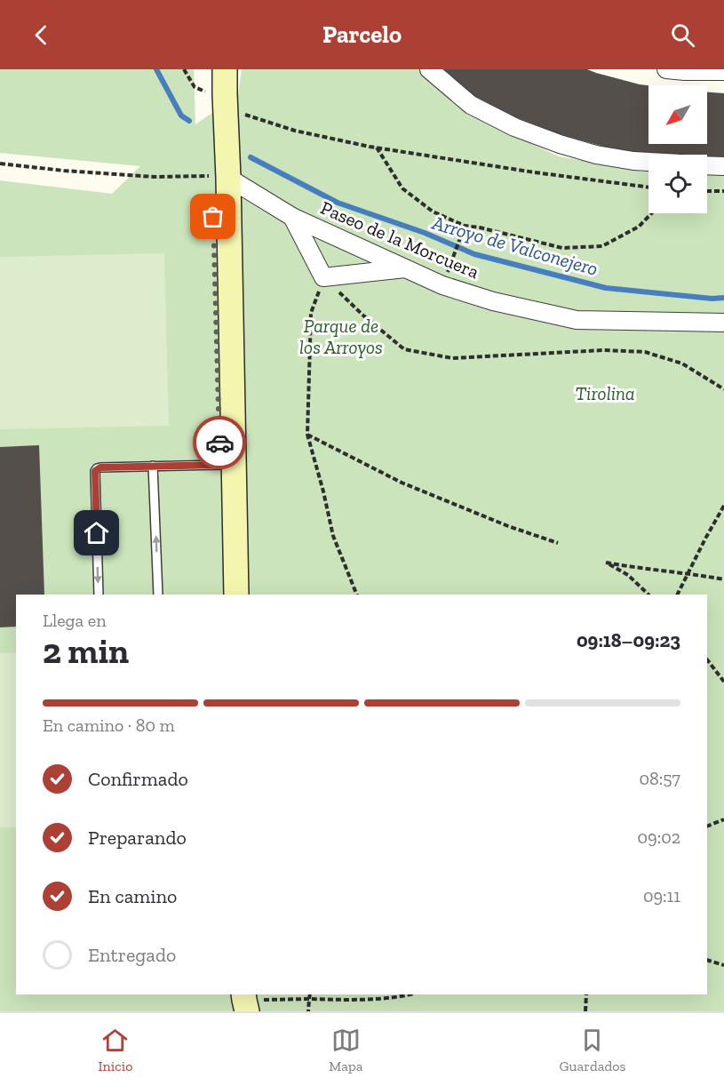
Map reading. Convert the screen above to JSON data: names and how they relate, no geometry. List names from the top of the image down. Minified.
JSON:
{"streets":{"street":["Paseo de la Morcuera"]},"water":["Arroyo de Valconejero"],"parks":["Parque de los Arroyos","Tirolina"],"north":"bottom left","page":{"header":"Parcelo","heading":["2 min","Llega en","09:18–09:23"],"bar":"En camino · 80 m","list":[["Confirmado","08:57"],["Preparando","09:02"],["En camino","09:11"],"Entregado"],"tabs":["Inicio","Mapa","Guardados"]}}
